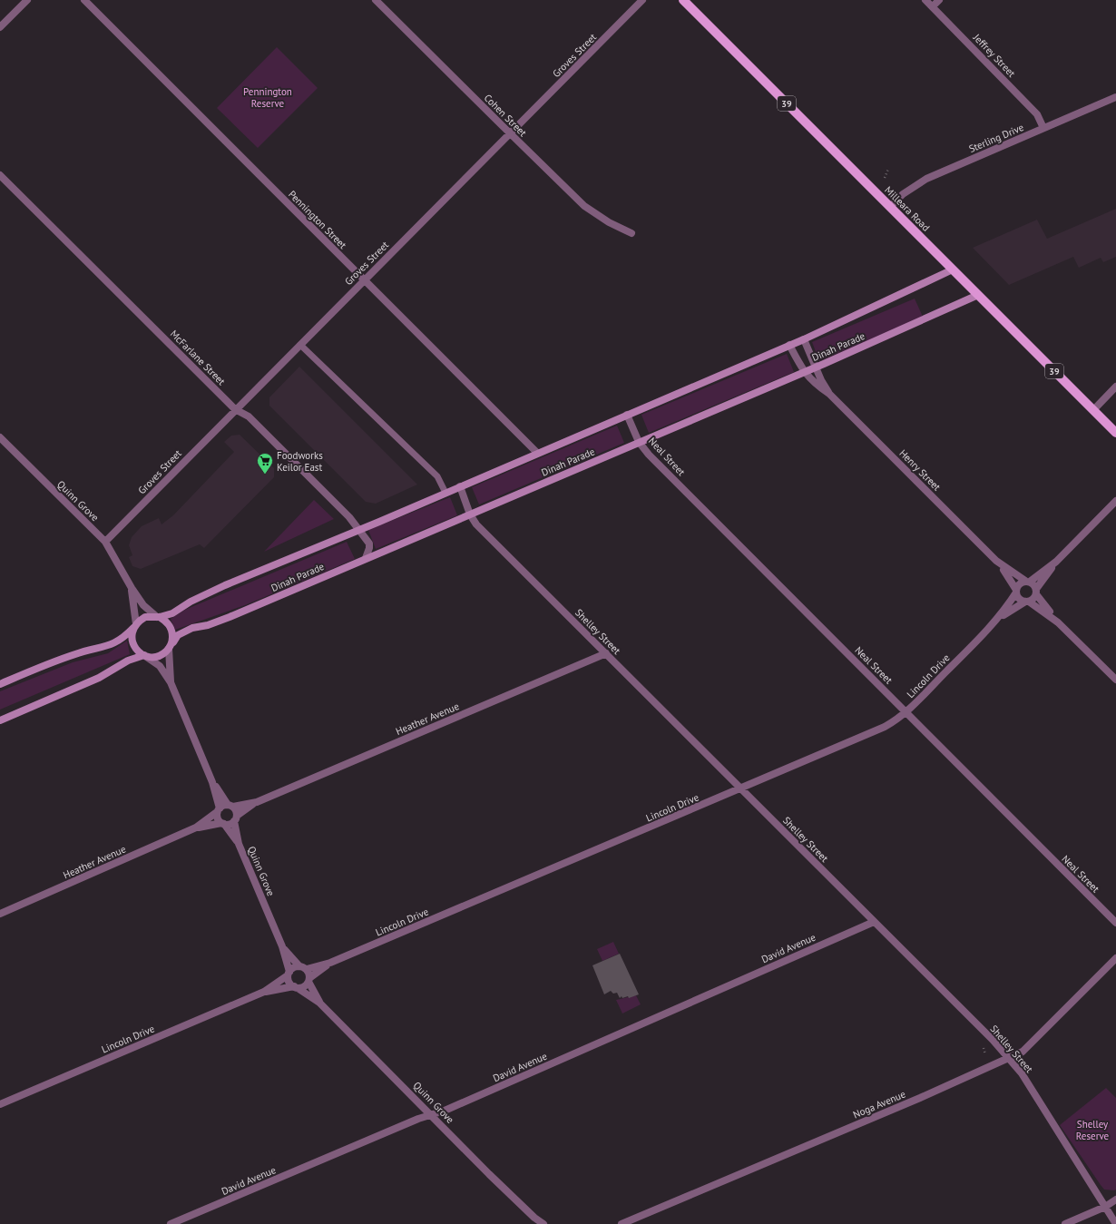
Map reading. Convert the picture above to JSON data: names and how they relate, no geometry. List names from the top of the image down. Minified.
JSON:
{"streets":{"main road":["39","Milleara Road"],"street":["Groves Street","Jeffrey Street","Cohen Street","Sterling Drive","Pennington Street","Dinah Parade","McFarlane Street","Neal Street","Henry Street","Quinn Grove","Shelley Street","Lincoln Drive","Heather Avenue","David Avenue","Noga Avenue"]},"crossings":[["Groves Street","Cohen Street"],["Groves Street","Pennington Street"],["Groves Street","McFarlane Street"],["Groves Street","Quinn Grove"],["Jeffrey Street","Sterling Drive"],["Sterling Drive","Milleara Road"],["Milleara Road","Dinah Parade"],["Pennington Street","Dinah Parade"],["Dinah Parade","McFarlane Street"],["Dinah Parade","Neal Street"],["Dinah Parade","Henry Street"],["Dinah Parade","Quinn Grove"],["Dinah Parade","Shelley Street"],["Neal Street","Lincoln Drive"],["Henry Street","Lincoln Drive"],["Quinn Grove","Lincoln Drive"],["Quinn Grove","Heather Avenue"],["Quinn Grove","David Avenue"],["Shelley Street","Lincoln Drive"],["Shelley Street","Heather Avenue"],["Shelley Street","David Avenue"],["Shelley Street","Noga Avenue"]],"parks":["Pennington Reserve","Shelley Reserve"],"places":{"supermarket":["Foodworks Keilor East"]}}
